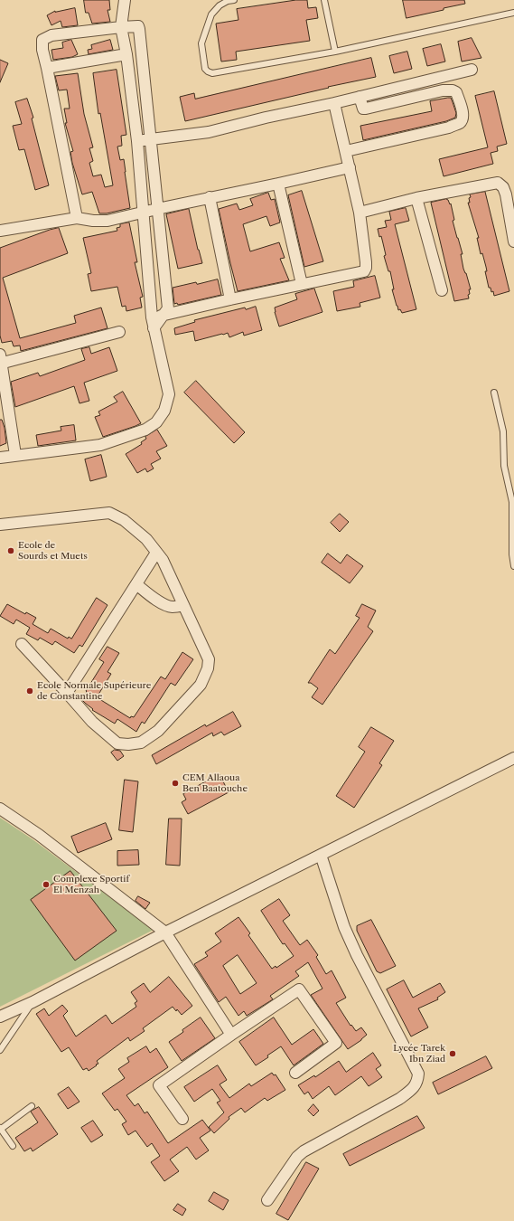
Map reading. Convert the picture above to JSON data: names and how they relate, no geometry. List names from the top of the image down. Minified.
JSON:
{"places":["Ecole de Sourds et Muets","Ecole Normale Supérieure de Constantine","CEM Allaoua Ben Baatouche","Complexe Sportif El Menzah","Lycée Tarek Ibn Ziad"]}
